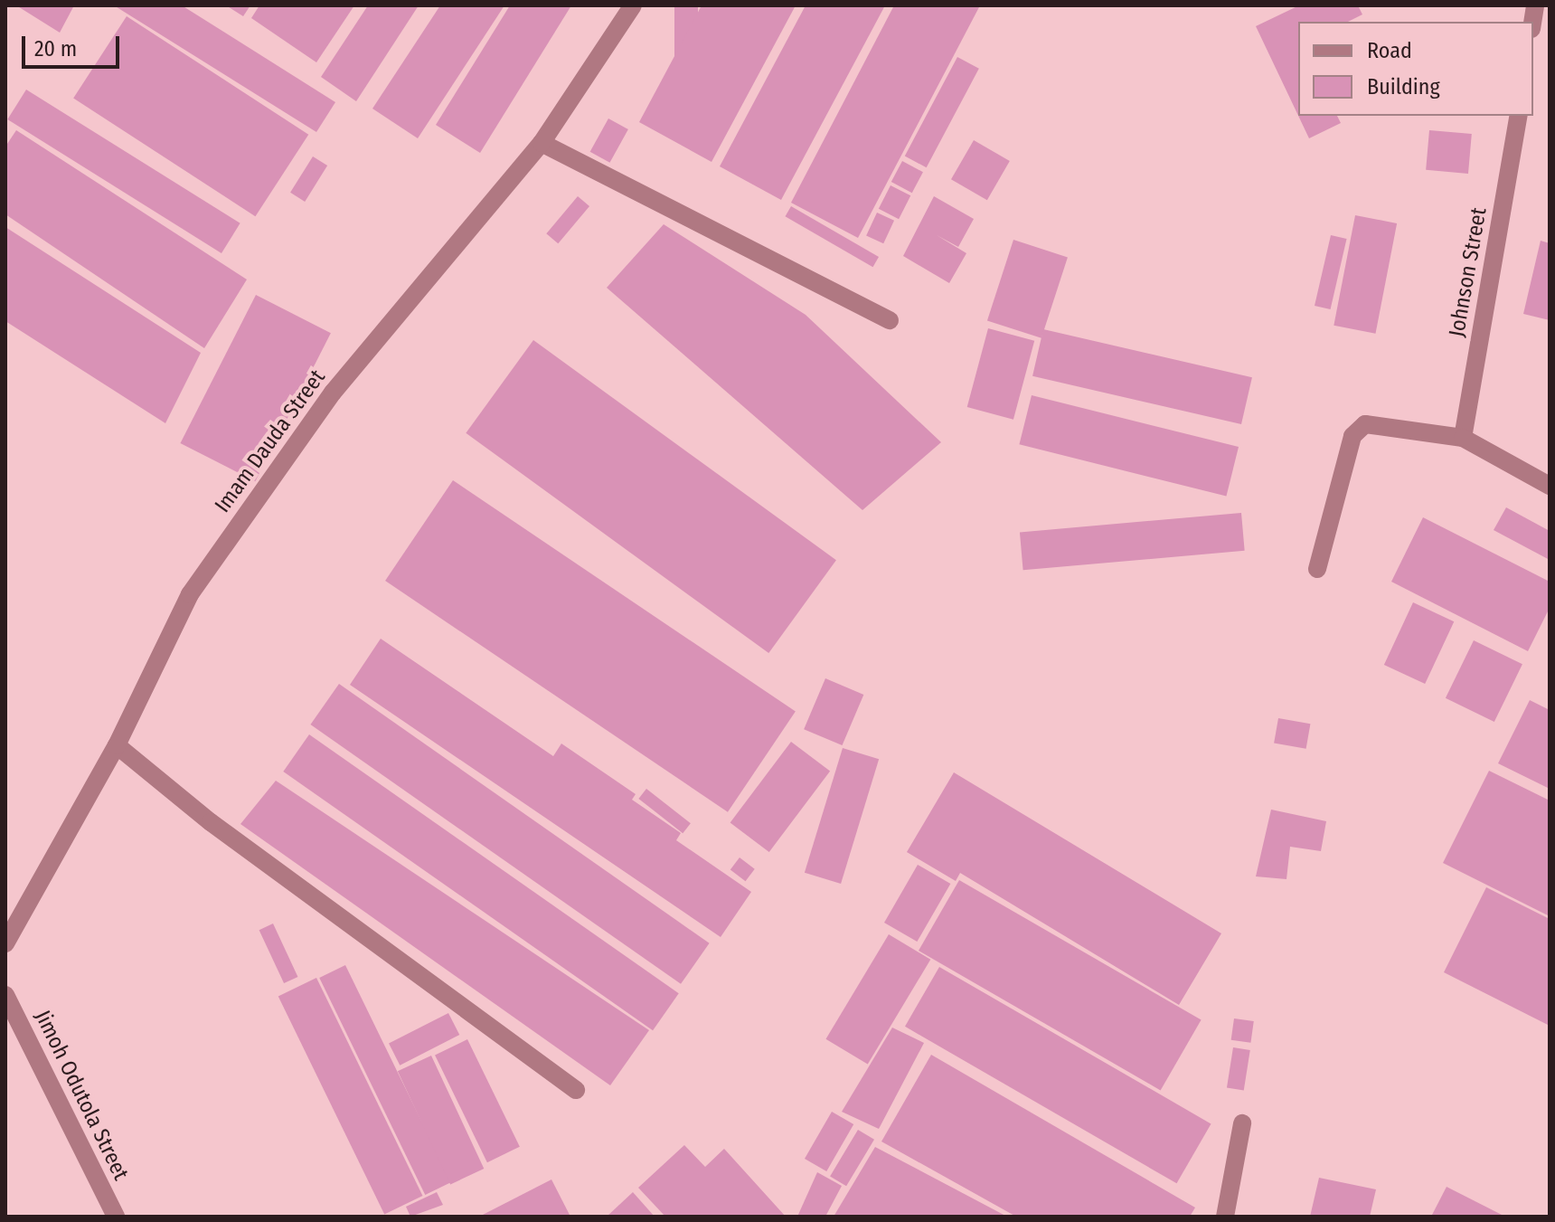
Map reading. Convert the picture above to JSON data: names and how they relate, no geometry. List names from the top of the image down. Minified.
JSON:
{"streets":{"street":["Johnson Street","Imam Dauda Street","Jimoh Odutola Street"]},"legend":["Road","Building"],"scale_bar":"20 m"}
